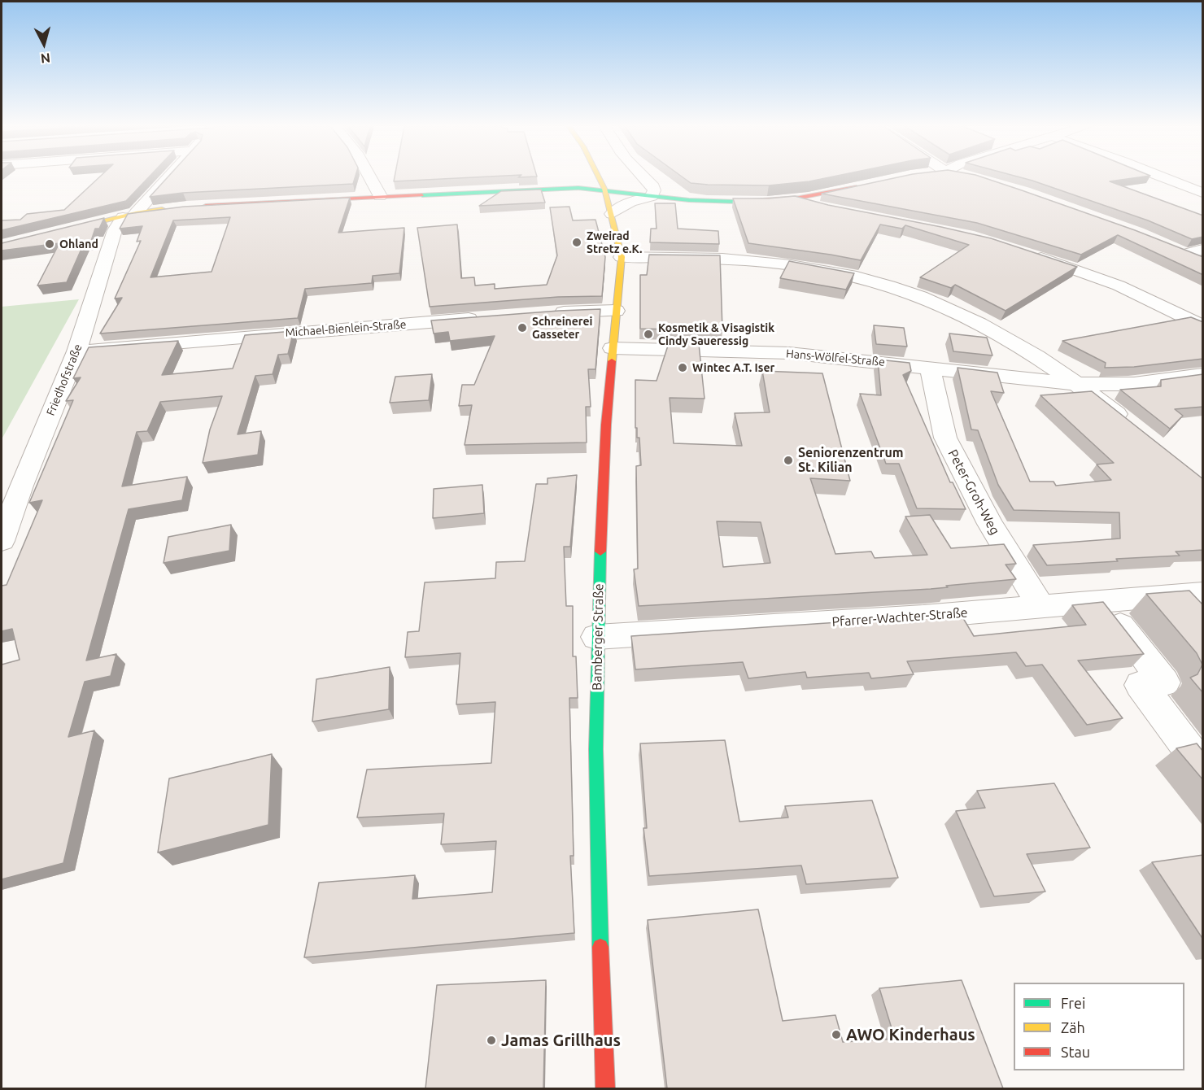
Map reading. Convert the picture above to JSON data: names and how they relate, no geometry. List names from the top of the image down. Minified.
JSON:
{"streets":{"main road":["Bamberger Straße"],"street":["Michael-Bienlein-Straße","Hans-Wölfel-Straße","Friedhofstraße","Peter-Groh-Weg","Pfarrer-Wachter-Straße"]},"crossings":[["Michael-Bienlein-Straße","Friedhofstraße"],["Hans-Wölfel-Straße","Peter-Groh-Weg"],["Hans-Wölfel-Straße","Bamberger Straße"],["Peter-Groh-Weg","Pfarrer-Wachter-Straße"],["Pfarrer-Wachter-Straße","Bamberger Straße"]],"places":["Zweirad Stretz e.K.","Ohland","Schreinerei Gasseter","Kosmetik & Visagistik Cindy Saueressig","Wintec A.T. Iser","Seniorenzentrum St. Kilian","AWO Kinderhaus","Jamas Grillhaus"],"legend":["Frei","Zäh","Stau"],"north":"bottom"}
